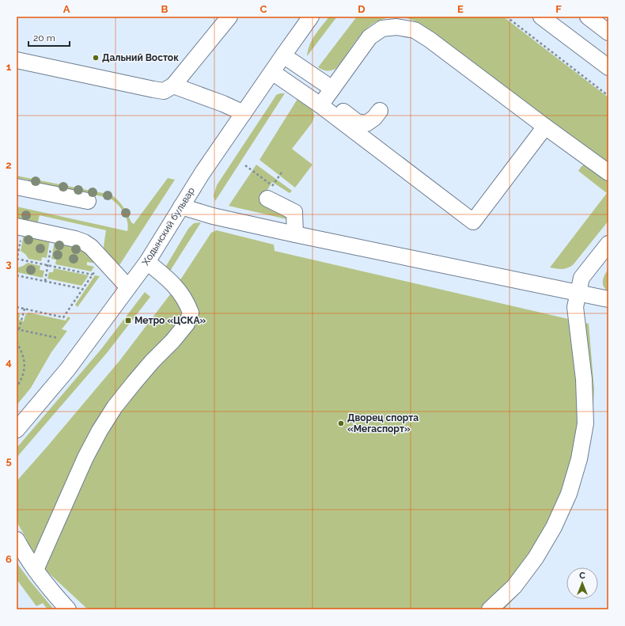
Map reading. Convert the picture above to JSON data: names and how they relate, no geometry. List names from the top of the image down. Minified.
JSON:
{"streets":{"street":["Ходынский бульвар"]},"places":{"other":["Дальний Восток","Дворец спорта «Мегаспорт»"],"transit":["Метро «ЦСКА»"]},"scale_bar":"20 m","north":"top","grid":{"columns":["A","B","C","D","E","F"],"rows":["1","2","3","4","5","6"]}}
